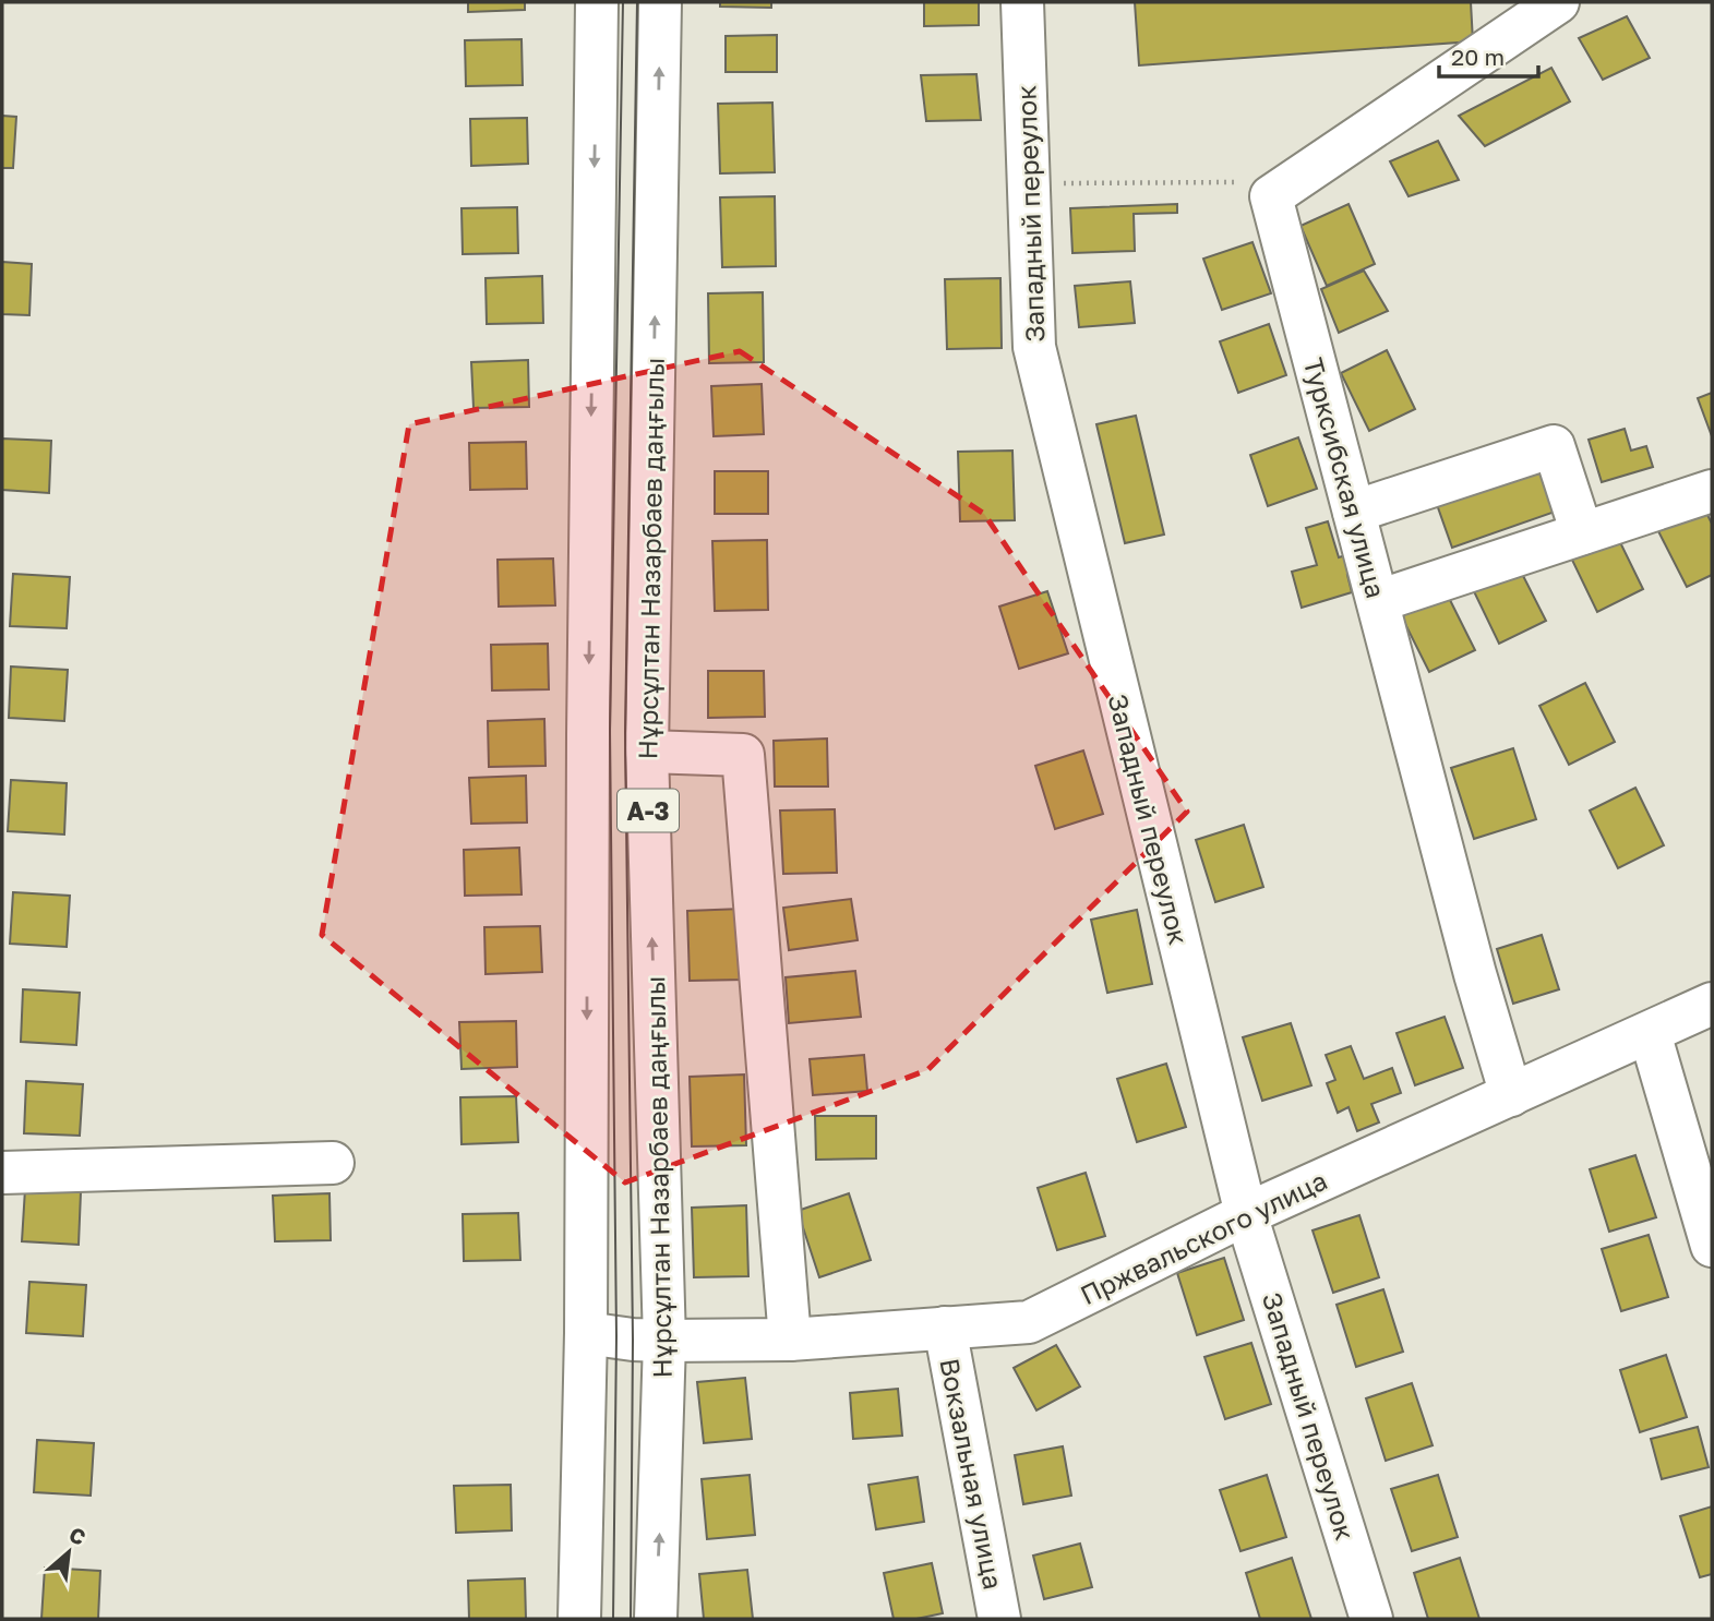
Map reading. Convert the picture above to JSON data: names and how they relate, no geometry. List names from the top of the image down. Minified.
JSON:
{"streets":{"main road":["Западный переулок","Турксибская улица","Нұрсұлтан Назарбаев даңғылы","А-3","Пржвальского улица","Вокзальная улица"]},"crossings":[["Западный переулок","Пржвальского улица"],["Турксибская улица","Пржвальского улица"],["Нұрсұлтан Назарбаев даңғылы","Пржвальского улица"],["Пржвальского улица","Вокзальная улица"]],"scale_bar":"20 m","north":"top right"}
